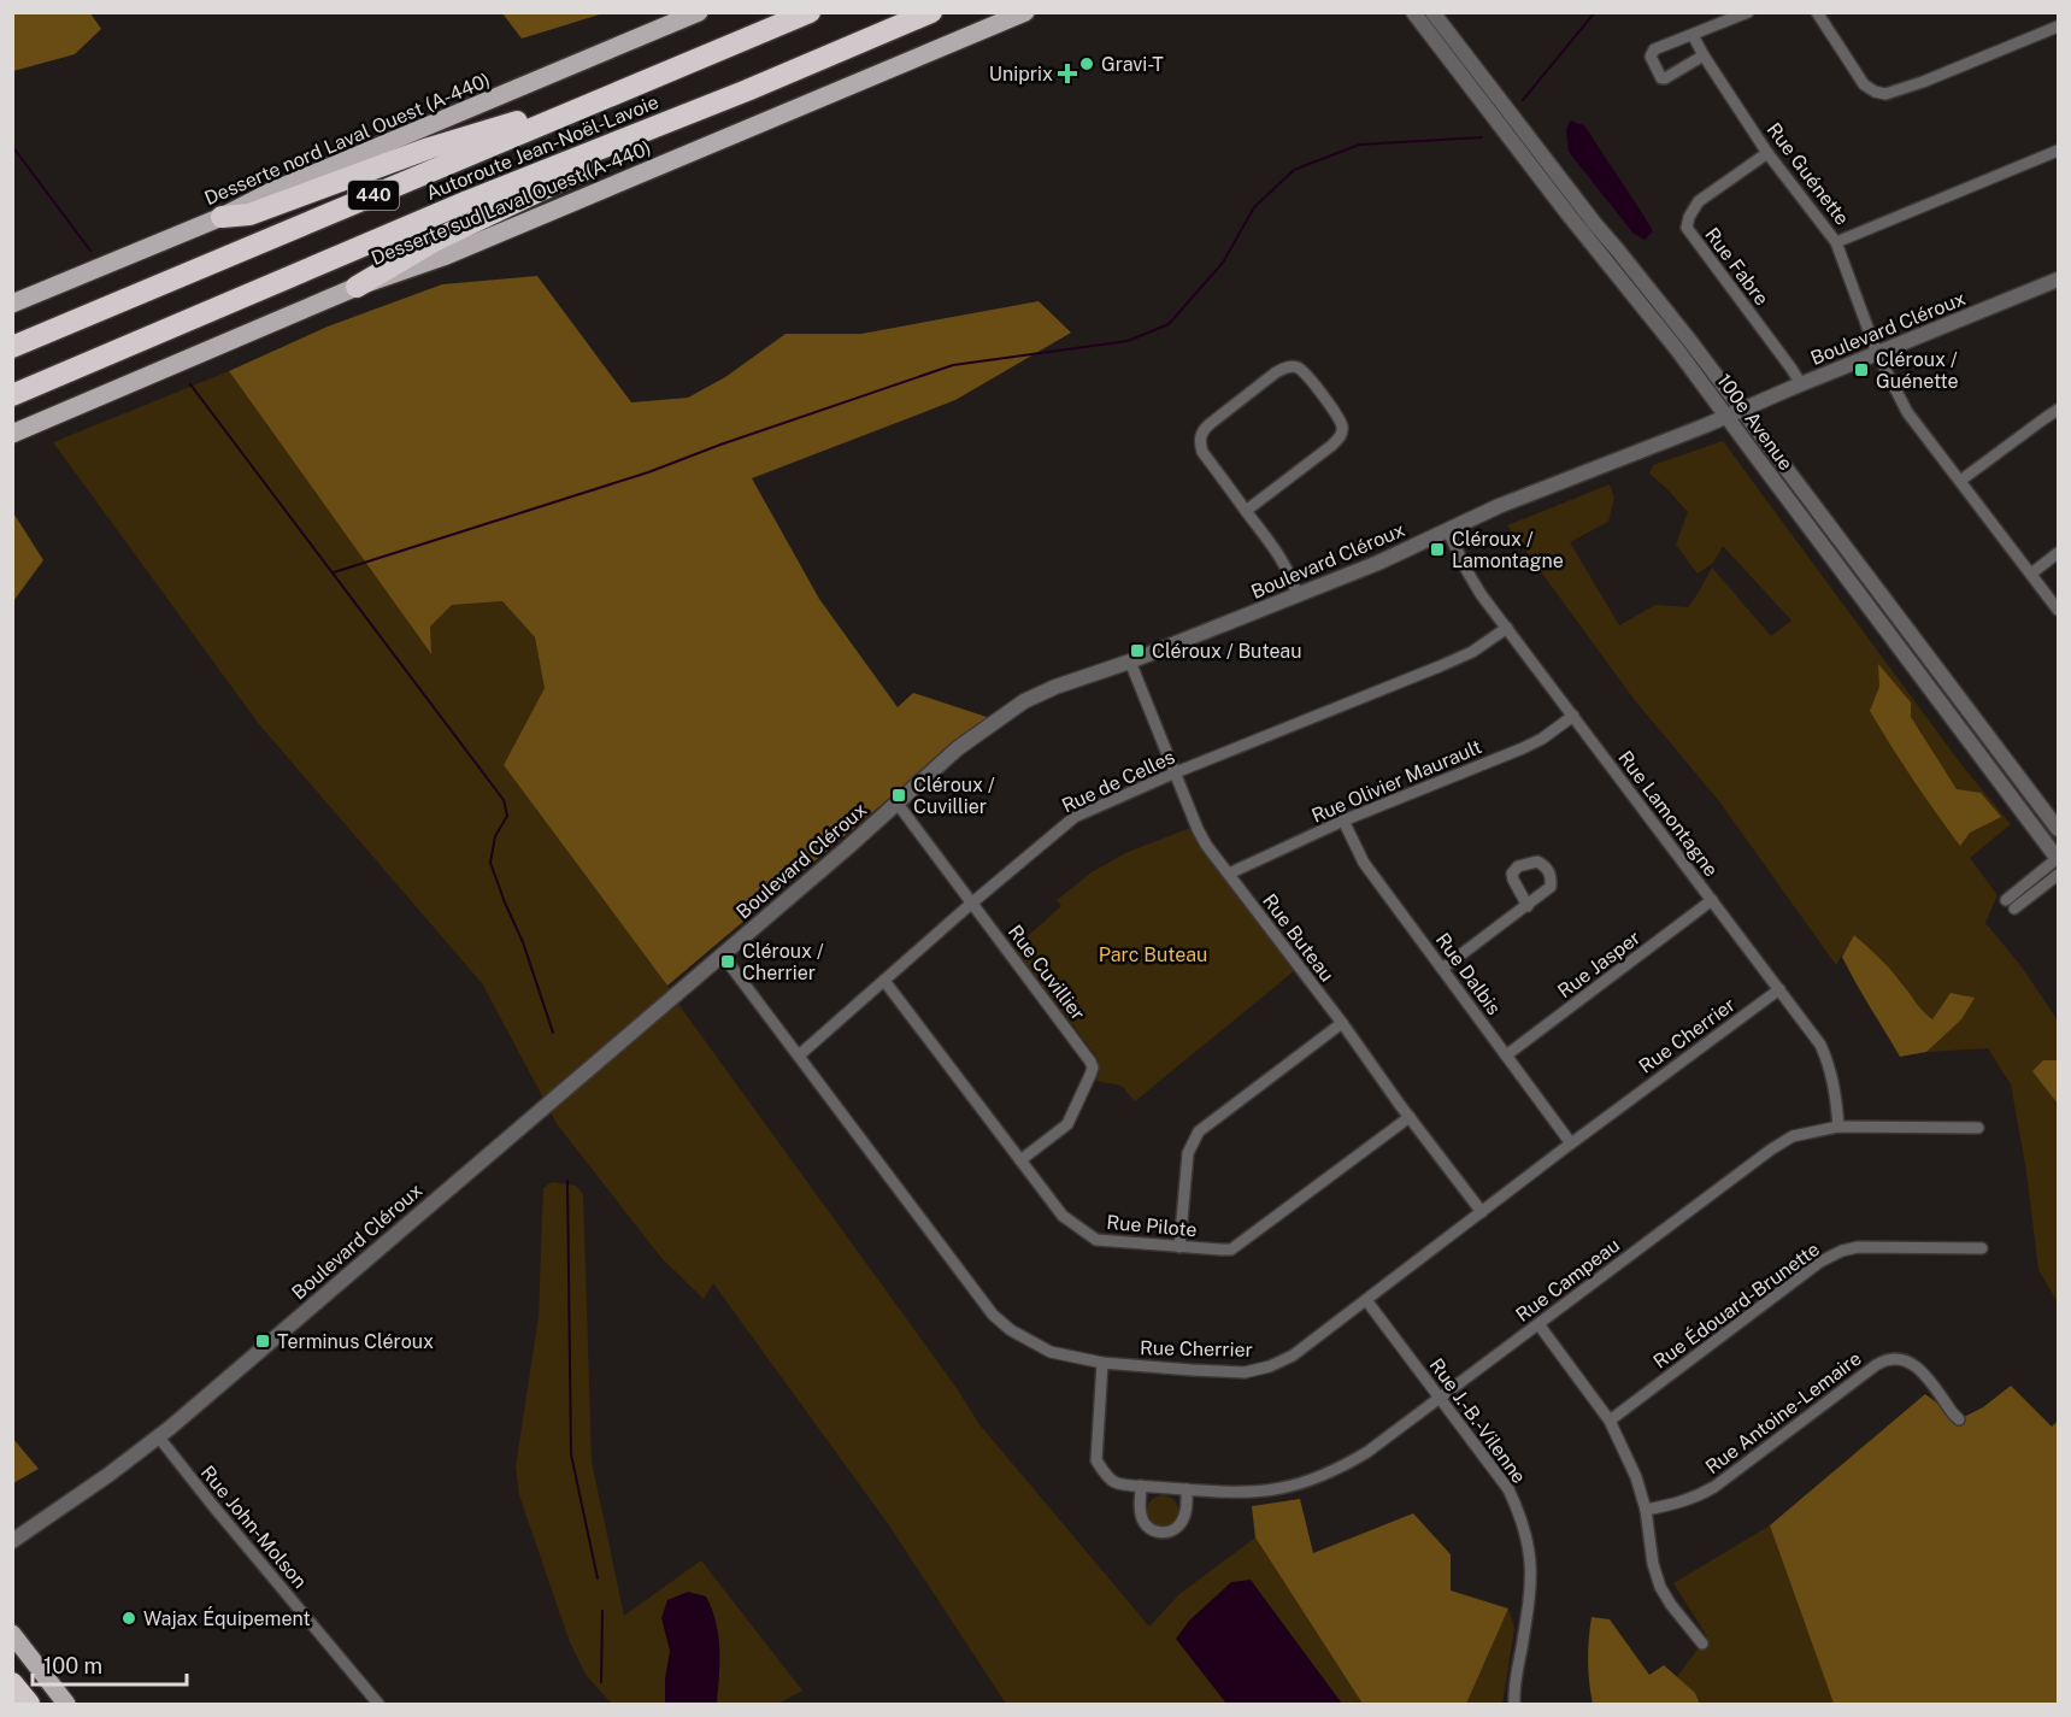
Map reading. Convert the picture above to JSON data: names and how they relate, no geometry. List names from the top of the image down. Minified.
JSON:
{"streets":{"highway":["Autoroute Jean-Noël-Lavoie","440"],"main road":["Desserte nord Laval Ouest (A-440)","Desserte sud Laval Ouest (A-440)"],"street":["Rue Guénette","Rue Fabre","Boulevard Cléroux","100e Avenue","Rue de Celles","Rue Olivier Maurault","Rue Lamontagne","Rue Buteau","Rue Jasper","Rue Cuvillier","Rue Dalbis","Rue Cherrier","Rue Pilote","Rue Campeau","Rue Édouard-Brunette","Rue Antoine-Lemaire","Rue J.-B.-Vilenne","Rue John-Molson"]},"crossings":[["Rue Guénette","Rue Fabre"],["Rue Guénette","Boulevard Cléroux"],["Rue Fabre","Boulevard Cléroux"],["Boulevard Cléroux","100e Avenue"],["Boulevard Cléroux","Rue Lamontagne"],["Boulevard Cléroux","Rue Buteau"],["Boulevard Cléroux","Rue Cuvillier"],["Boulevard Cléroux","Rue Cherrier"],["Boulevard Cléroux","Rue John-Molson"],["Rue de Celles","Rue Lamontagne"],["Rue de Celles","Rue Buteau"],["Rue de Celles","Rue Cuvillier"],["Rue de Celles","Rue Cherrier"],["Rue de Celles","Rue Pilote"],["Rue Olivier Maurault","Rue Lamontagne"],["Rue Olivier Maurault","Rue Buteau"],["Rue Olivier Maurault","Rue Dalbis"],["Rue Lamontagne","Rue Jasper"],["Rue Lamontagne","Rue Cherrier"],["Rue Lamontagne","Rue Campeau"],["Rue Buteau","Rue Cherrier"],["Rue Buteau","Rue Pilote"],["Rue Jasper","Rue Dalbis"],["Rue Cuvillier","Rue Pilote"],["Rue Dalbis","Rue Cherrier"],["Rue Cherrier","Rue Campeau"],["Rue Cherrier","Rue J.-B.-Vilenne"],["Rue Campeau","Rue J.-B.-Vilenne"]],"parks":["Parc Buteau"],"places":{"other":["Gravi-T","Wajax Équipement"],"health":["Uniprix"],"transit":["Cléroux / Guénette","Cléroux / Lamontagne","Cléroux / Buteau","Cléroux / Cuvillier","Cléroux / Cherrier","Terminus Cléroux"]},"scale_bar":"100 m"}
